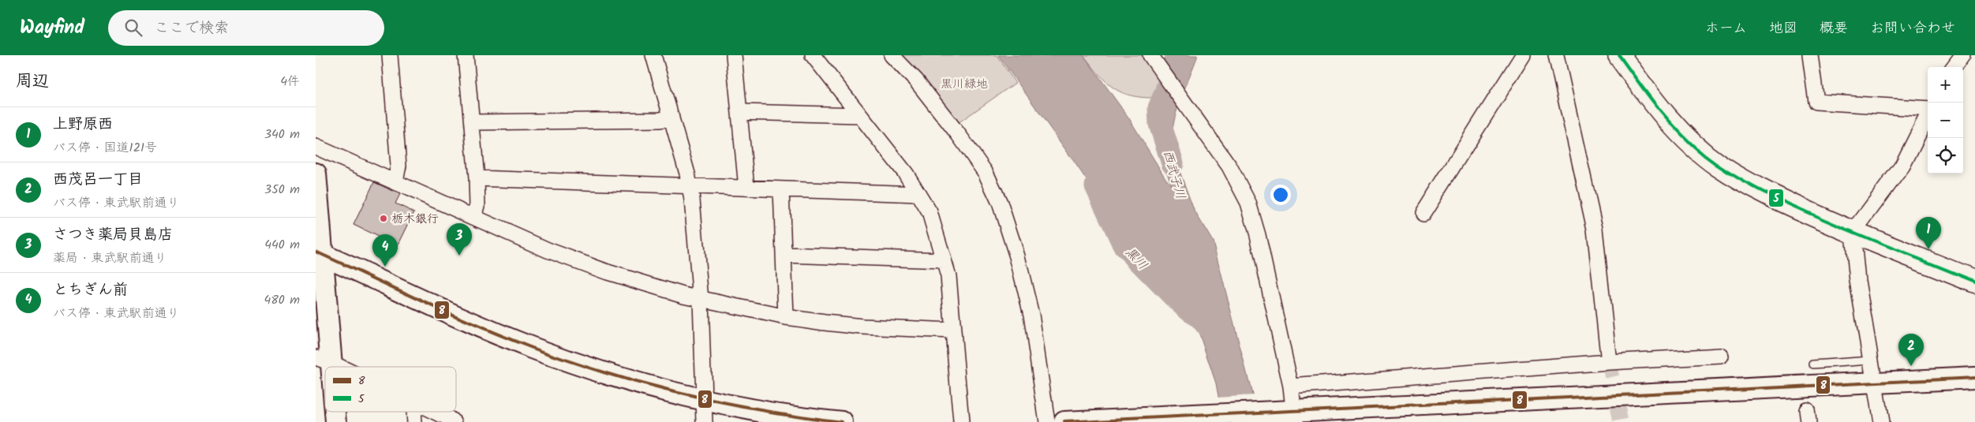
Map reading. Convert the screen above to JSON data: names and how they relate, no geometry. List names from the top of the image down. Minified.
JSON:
{"water":["西武子川","黒川"],"parks":["黒川緑地"],"places":["栃木銀行"],"lines":["transit line 5","transit line 8"],"legend":["8","5"],"page":{"header":"Wayfind","search":"ここで検索","nav":["ホーム","地図","概要","お問い合わせ"],"heading":["周辺","4件"],"map_buttons":["+","−"],"list":[{"mark":"1","name":"上野原西","note":"バス停 · 国道121号","value":"340 m"},{"mark":"2","name":"西茂呂一丁目","note":"バス停 · 東武駅前通り","value":"350 m"},{"mark":"3","name":"さつき薬局貝島店","note":"薬局 · 東武駅前通り","value":"440 m"},{"mark":"4","name":"とちぎん前","note":"バス停 · 東武駅前通り","value":"480 m"}],"pins":["1","3","4","2"]}}
